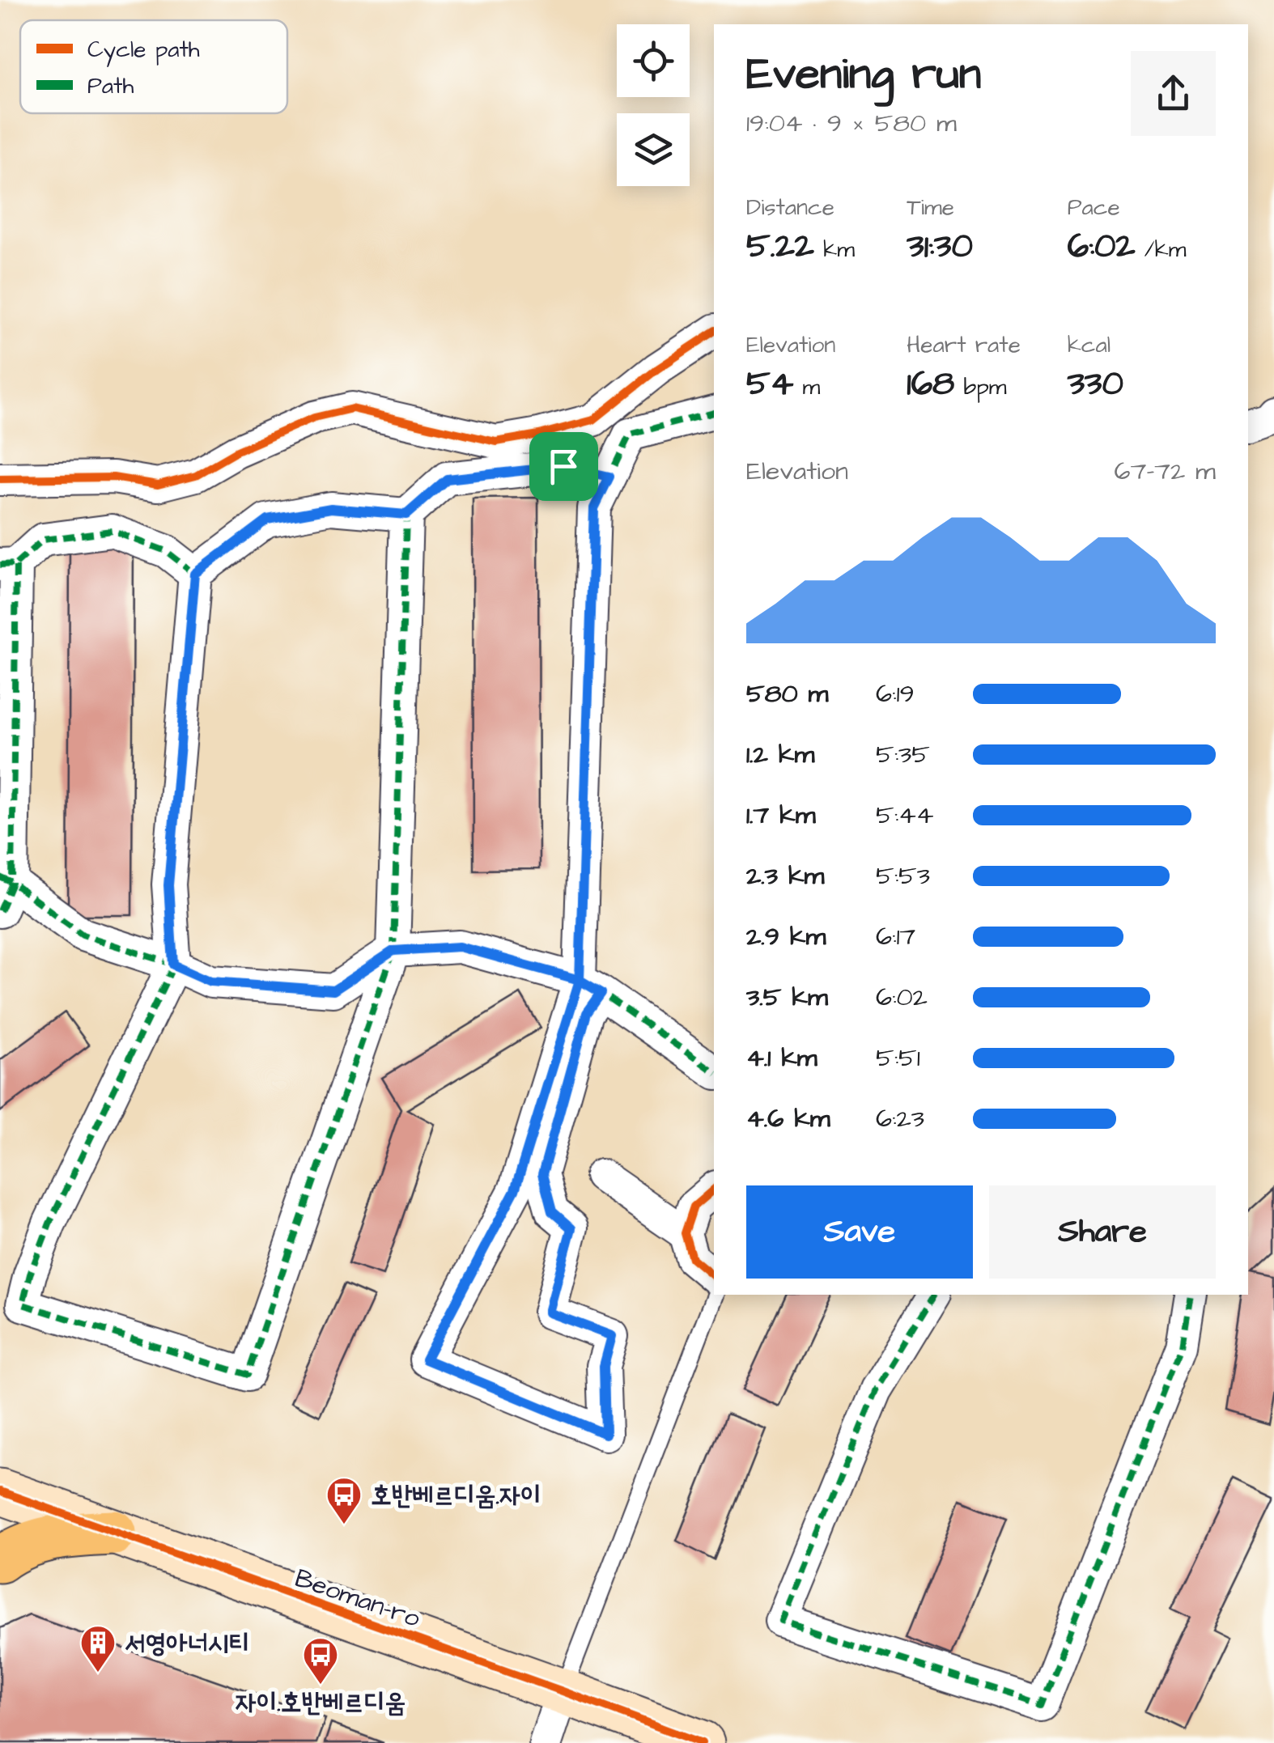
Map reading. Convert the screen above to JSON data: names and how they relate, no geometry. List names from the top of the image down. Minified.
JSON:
{"streets":{"street":["Beoman-ro"]},"places":{"bus stop":["호반베르디움.자이","자이.호반베르디움"],"building":["서영아너시티"]},"legend":["Cycle path","Path"],"page":{"heading":["Evening run","19:04 · 9 × 580 m"],"stats":[["Distance","5.22 km"],["Time","31:30"],["Pace","6:02 /km"],["Elevation","54 m"],["Heart rate","168 bpm"],["kcal","330"]],"chart":["Elevation","67–72 m"],"list":[{"name":"580 m","note":"6:19"},{"name":"1.2 km","note":"5:35"},{"name":"1.7 km","note":"5:44"},{"name":"2.3 km","note":"5:53"},{"name":"2.9 km","note":"6:17"},{"name":"3.5 km","note":"6:02"},{"name":"4.1 km","note":"5:51"},{"name":"4.6 km","note":"6:23"}],"buttons":["Save","Share"]}}
